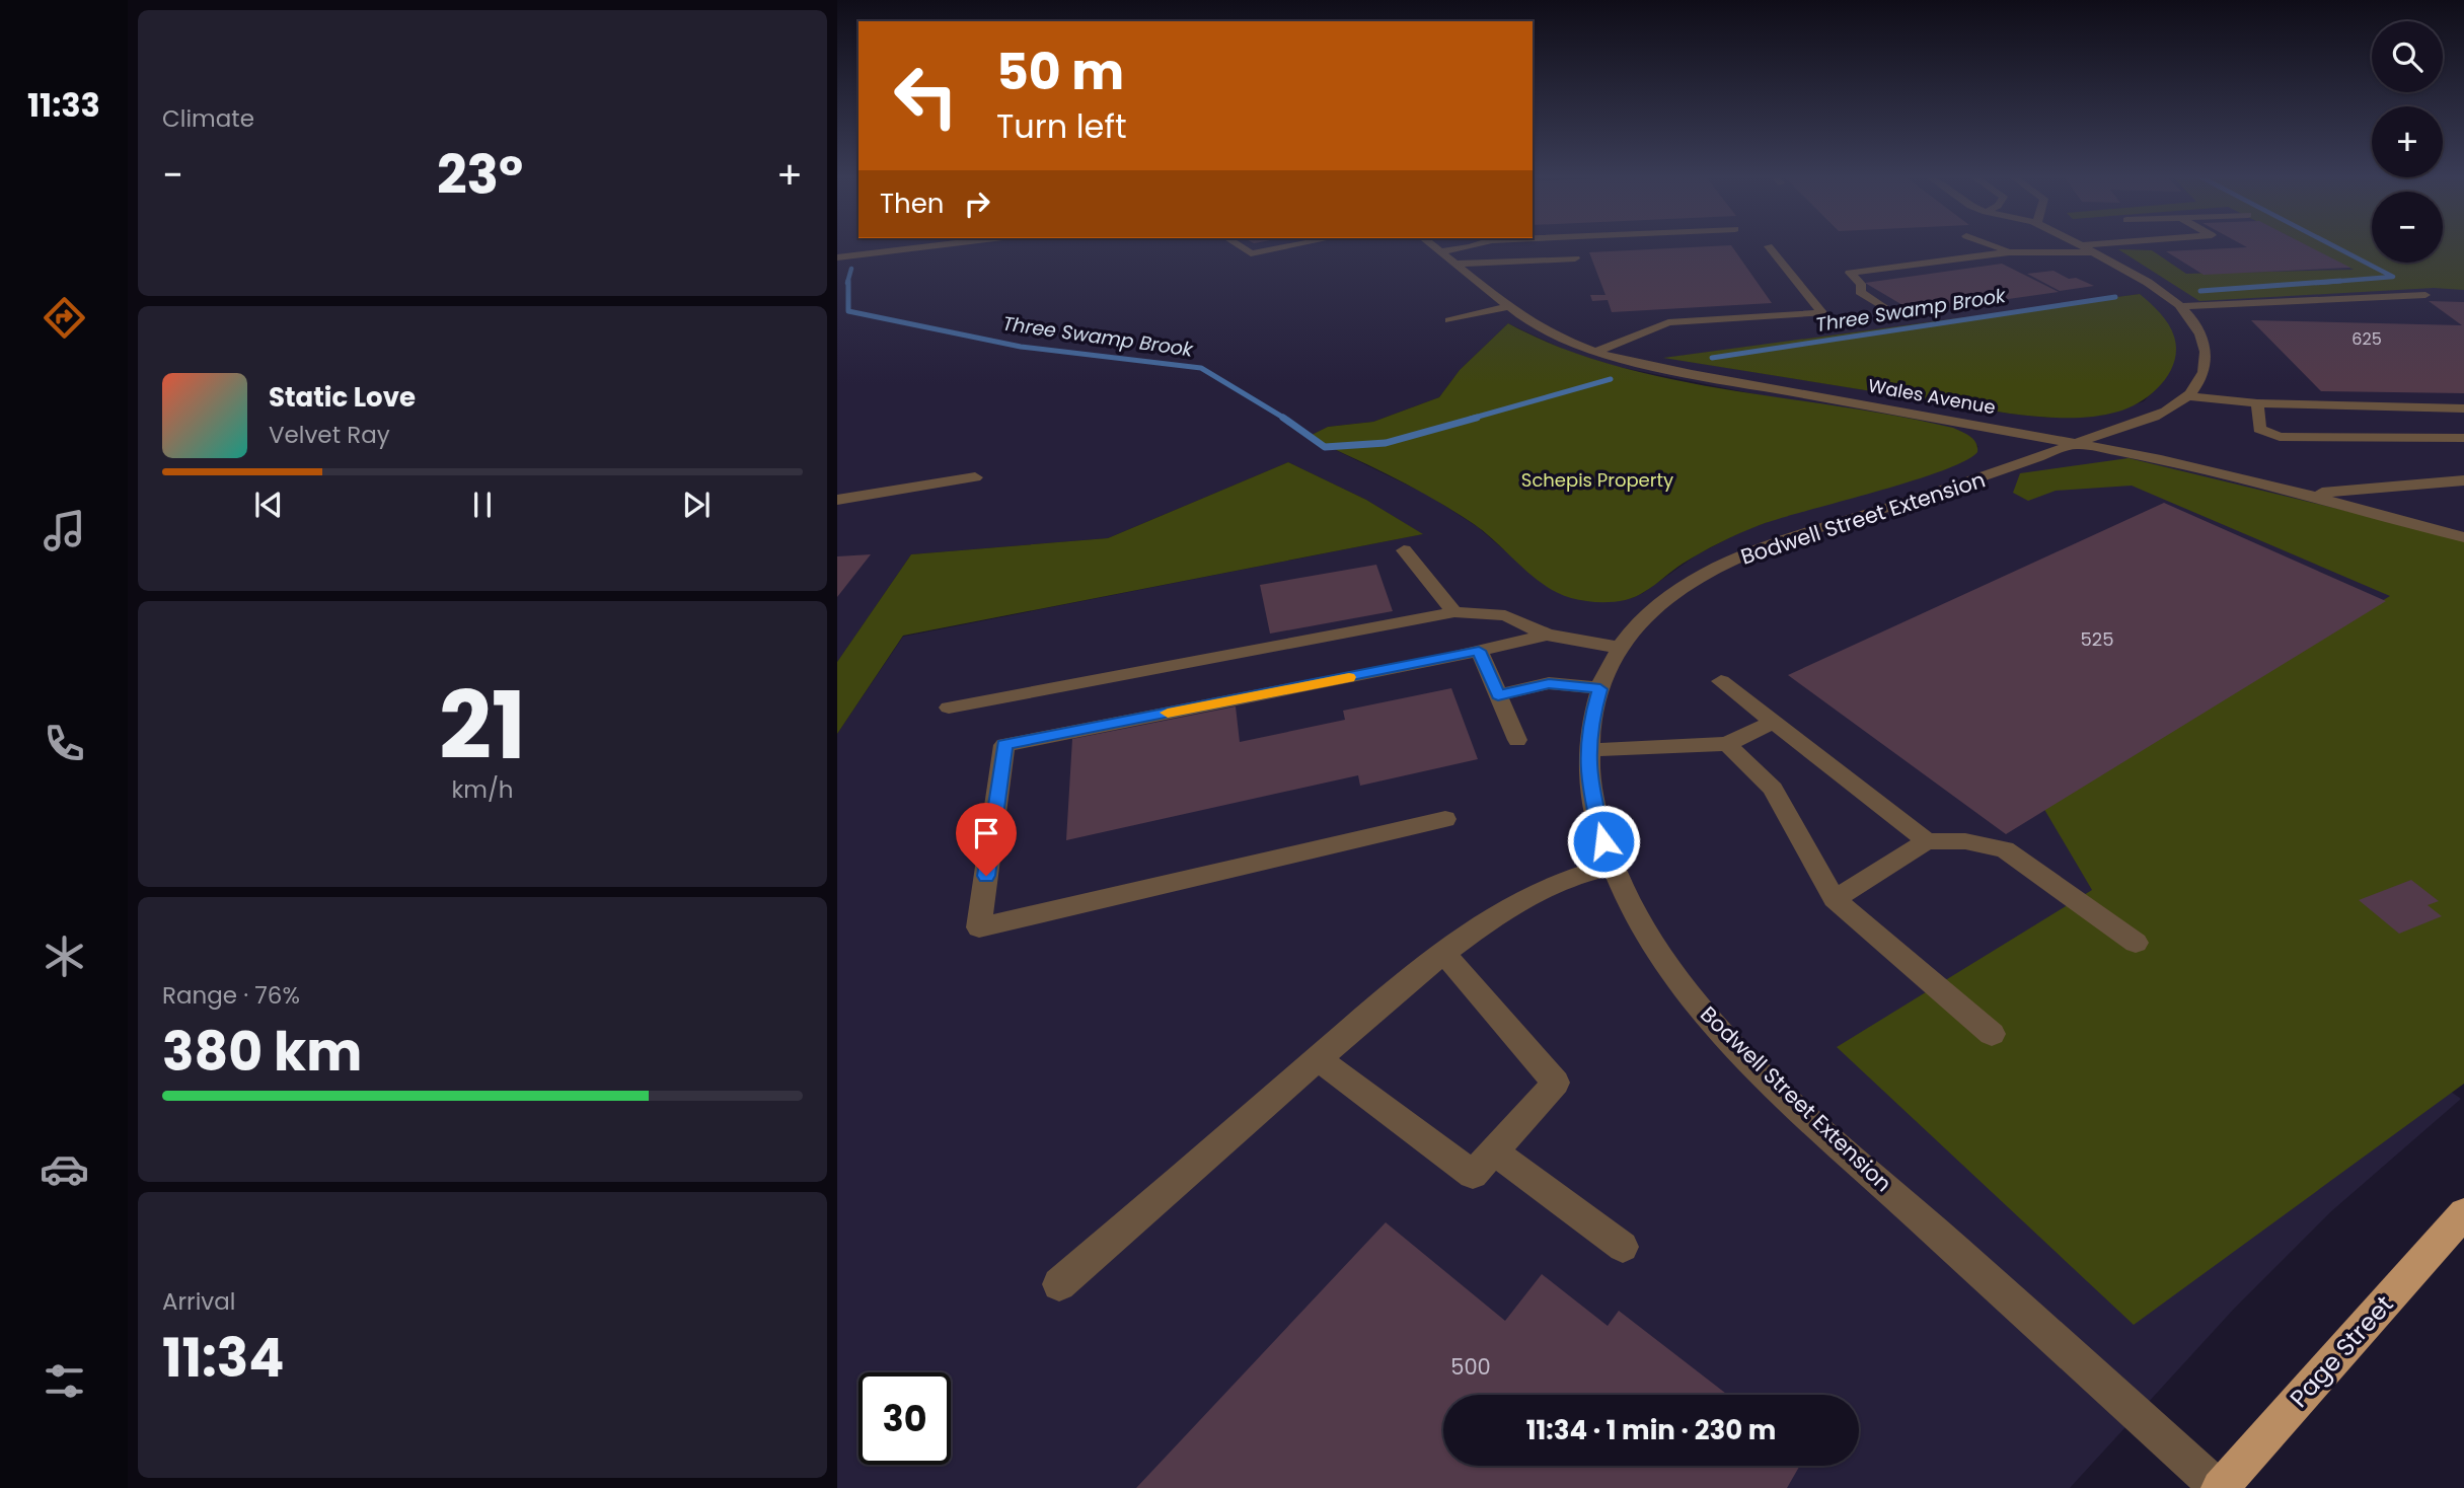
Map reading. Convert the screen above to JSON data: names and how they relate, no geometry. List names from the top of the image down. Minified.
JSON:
{"streets":{"main road":["Page Street"],"street":["Wales Avenue","Bodwell Street Extension"]},"crossings":[["Wales Avenue","Bodwell Street Extension"],["Bodwell Street Extension","Page Street"]],"water":["Three Swamp Brook"],"parks":["Schepis Property"],"house_numbers":["625","525","500"],"page":{"tabs":"11:33","tile":["Climate",["21","km/h"],["Range · 76%","380 km"],["Arrival","11:34"]],"map_buttons":["+","−"],"turn":["50 m","Turn left"],"heat":["−","23°","+"],"then":"Then","song":["Static Love","Velvet Ray"],"limit":"30","trip":"11:34 · 1 min · 230 m"}}
